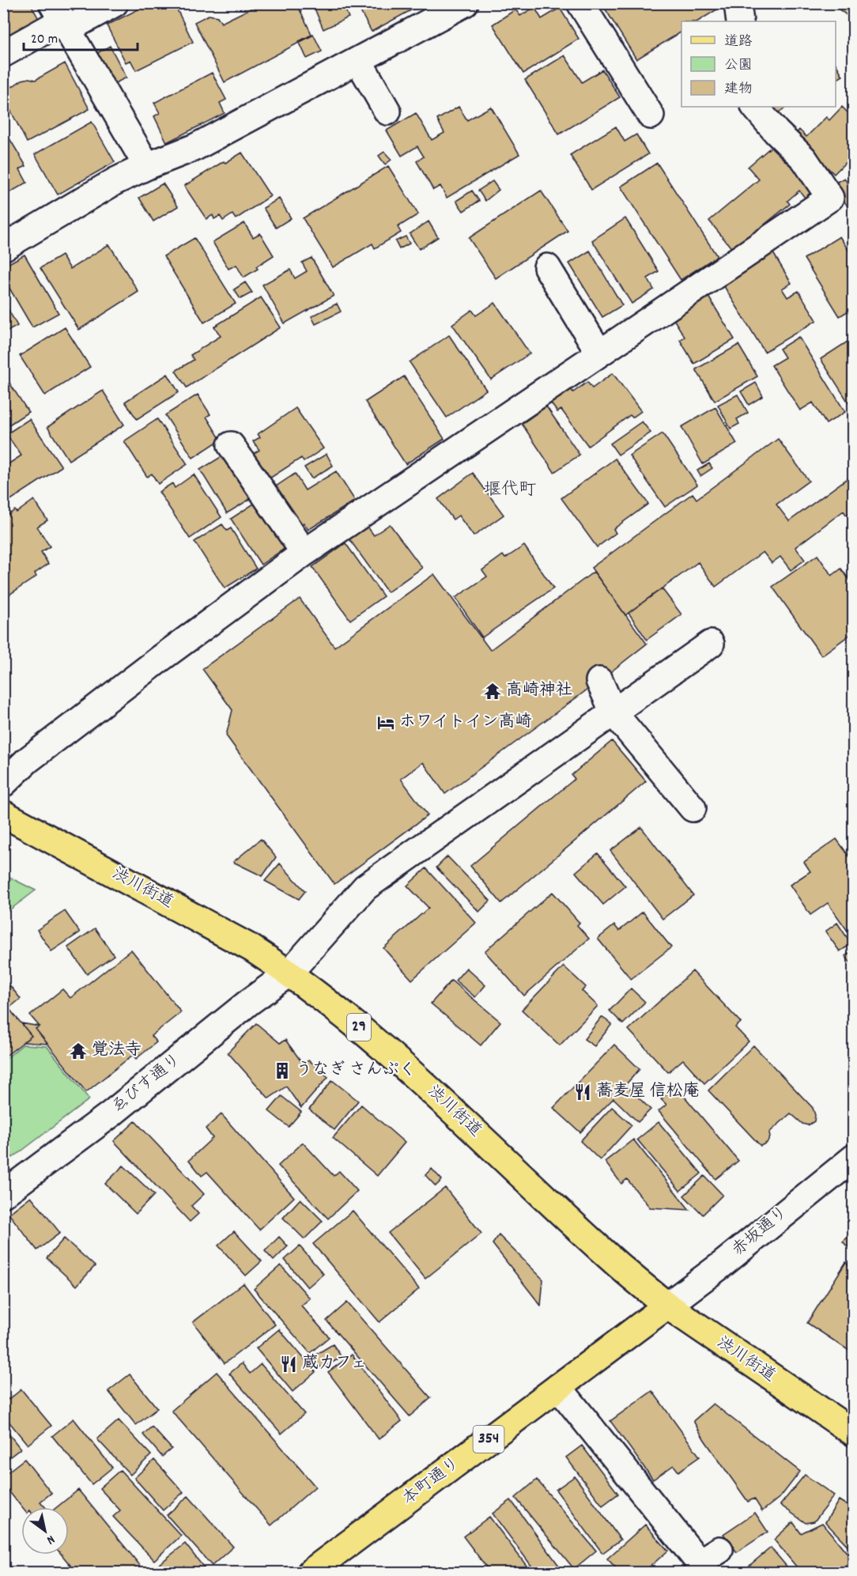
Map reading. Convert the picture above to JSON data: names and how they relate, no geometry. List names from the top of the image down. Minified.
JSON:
{"streets":{"main road":["渋川街道","29","354","本町通り"],"street":["ゑびす通り","赤坂通り"]},"crossings":[["渋川街道","ゑびす通り"],["渋川街道","赤坂通り"],["渋川街道","本町通り"],["赤坂通り","本町通り"]],"districts":["堰代町"],"places":{"temple":["高崎神社","覚法寺"],"hotel":["ホワイトイン高崎"],"building":["うなぎ さんぷく"],"restaurant":["蕎麦屋 信松庵","蔵カフェ"]},"legend":["道路","公園","建物"],"scale_bar":"20 m","north":"bottom right"}
